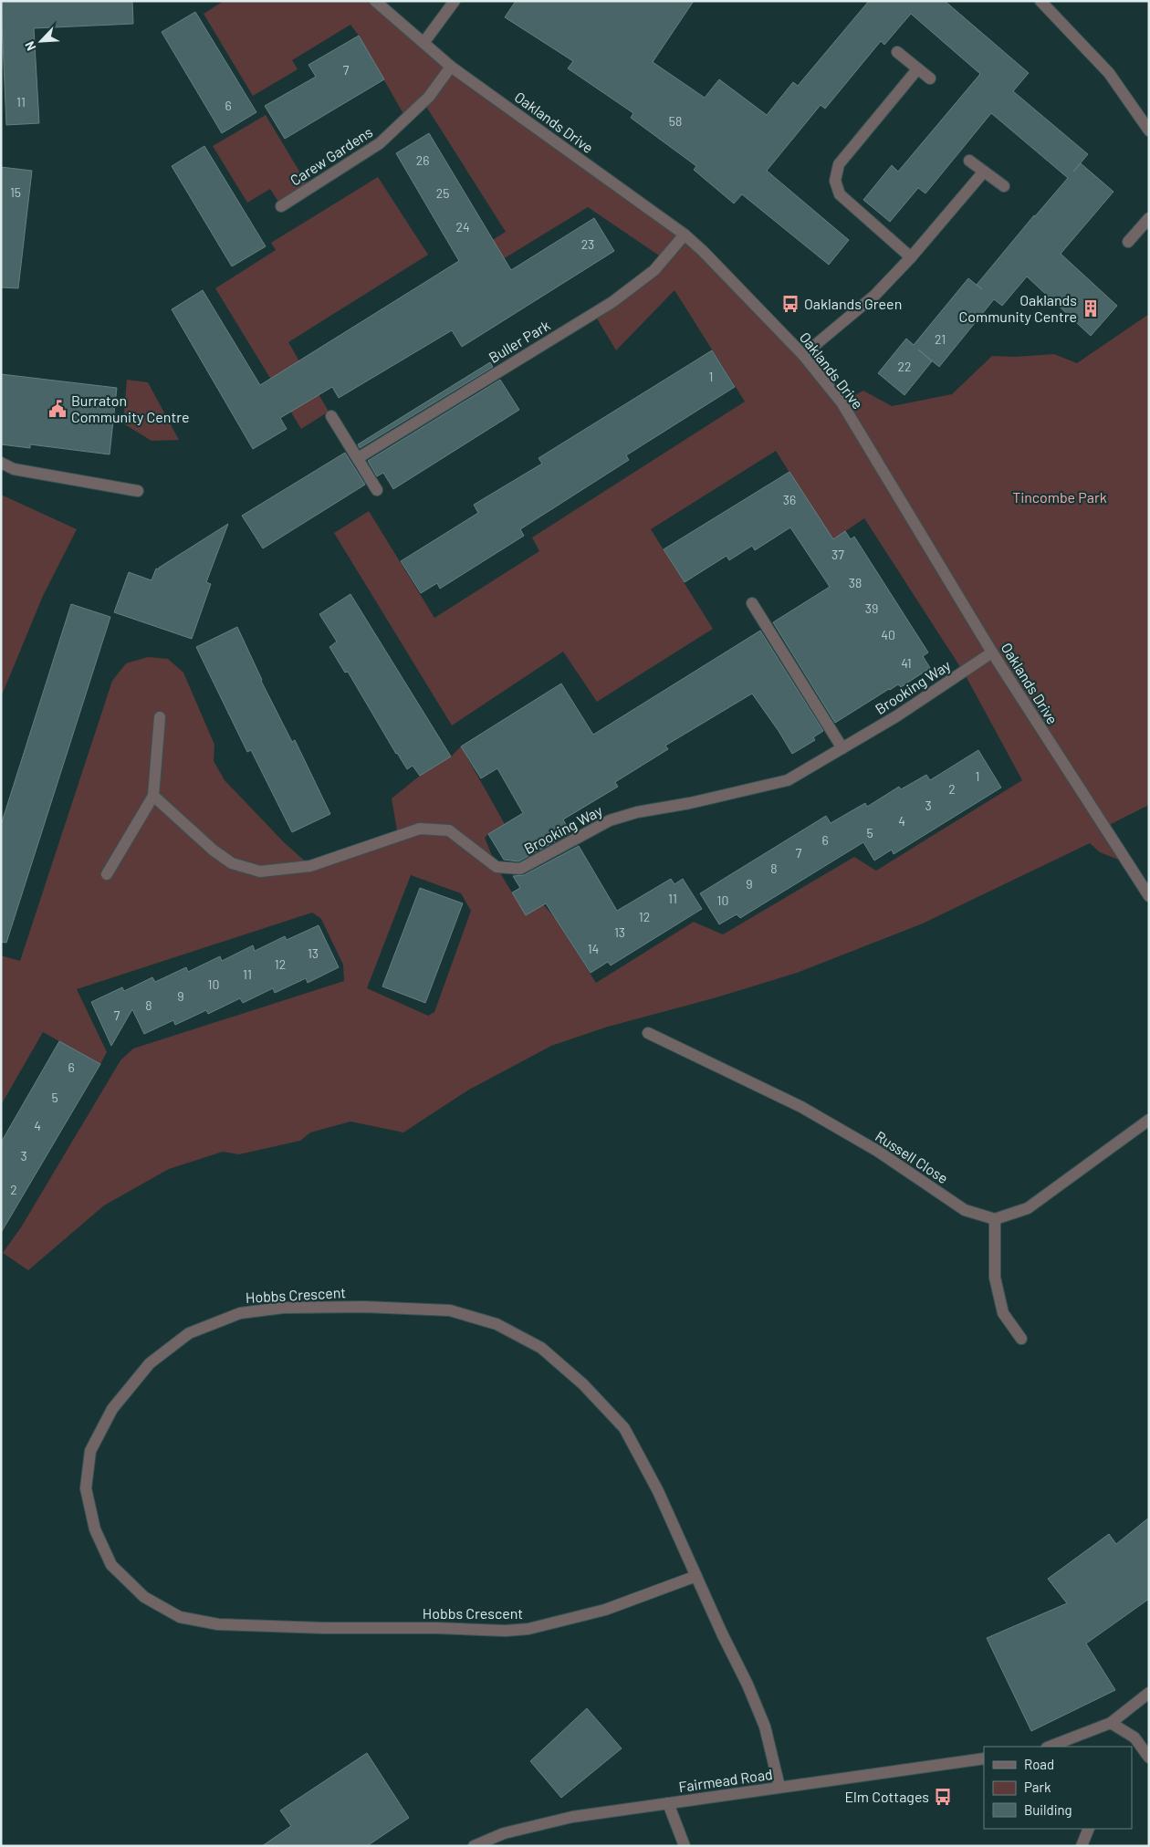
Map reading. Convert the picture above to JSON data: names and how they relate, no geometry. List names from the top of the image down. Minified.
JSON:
{"streets":{"street":["Oaklands Drive","Carew Gardens","Buller Park","Brooking Way","Russell Close","Hobbs Crescent","Fairmead Road"]},"crossings":[["Oaklands Drive","Carew Gardens"],["Oaklands Drive","Buller Park"],["Oaklands Drive","Brooking Way"],["Hobbs Crescent","Fairmead Road"]],"parks":["Tincombe Park"],"places":{"bus stop":["Oaklands Green","Elm Cottages"],"building":["Oaklands Community Centre"],"public building":["Burraton Community Centre"]},"house_numbers":["7","11","6","58","26","15","25","24","23","21","22","1","36","37","38","39","40","41","1","2","3","4","5","6","7","8","9","11","10","12","13","14","13","12","11","10","9","8","7","6","5","4","3","2"],"legend":["Road","Park","Building"],"north":"bottom left"}
